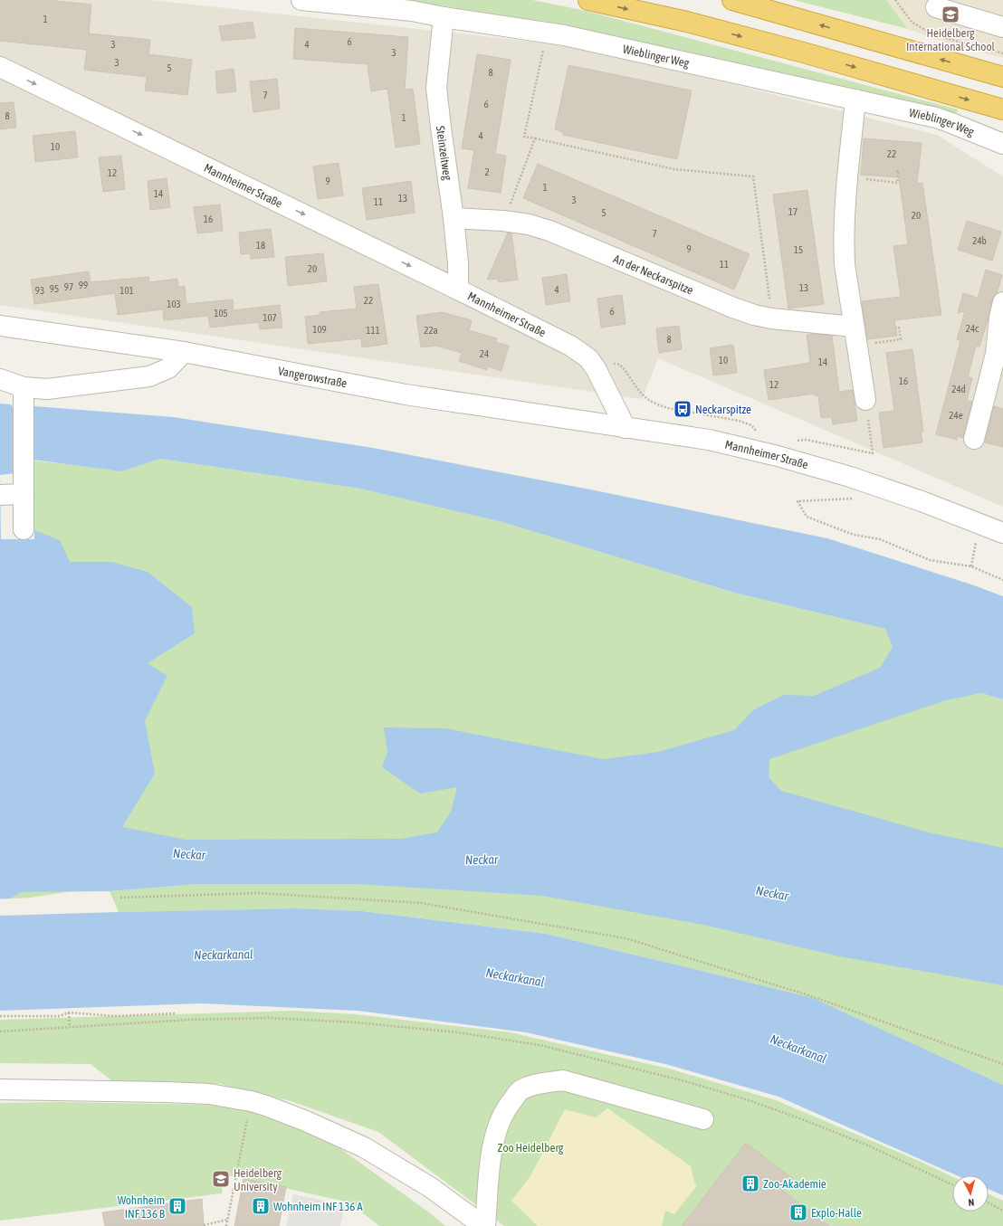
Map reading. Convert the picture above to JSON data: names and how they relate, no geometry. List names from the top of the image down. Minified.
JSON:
{"streets":{"street":["Wieblinger Weg","Steinzeitweg","Mannheimer Straße","An der Neckarspitze","Vangerowstraße"]},"crossings":[["Wieblinger Weg","Steinzeitweg"],["Steinzeitweg","Mannheimer Straße"],["Steinzeitweg","An der Neckarspitze"],["Mannheimer Straße","Vangerowstraße"]],"one_way":["Mannheimer Straße"],"water":["Neckar","Neckarkanal"],"parks":["Zoo Heidelberg"],"places":{"school or university":["Heidelberg International School","Heidelberg University"],"bus stop":["Neckarspitze"],"building":["Zoo-Akademie","Wohnheim INF 136 B","Wohnheim INF 136 A","Explo-Halle"]},"house_numbers":["1","6","3","4","3","3","5","8","7","6","8","1","4","10","22","2","12","9","1","14","13","3","11","17","5","20","16","7","24b","18","9","15","11","20","99","97","13","95","4","93","101","22","103","6","105","107","24c","109","111","22a","8","24","10","14","16","12","24d","24e"],"north":"bottom"}
